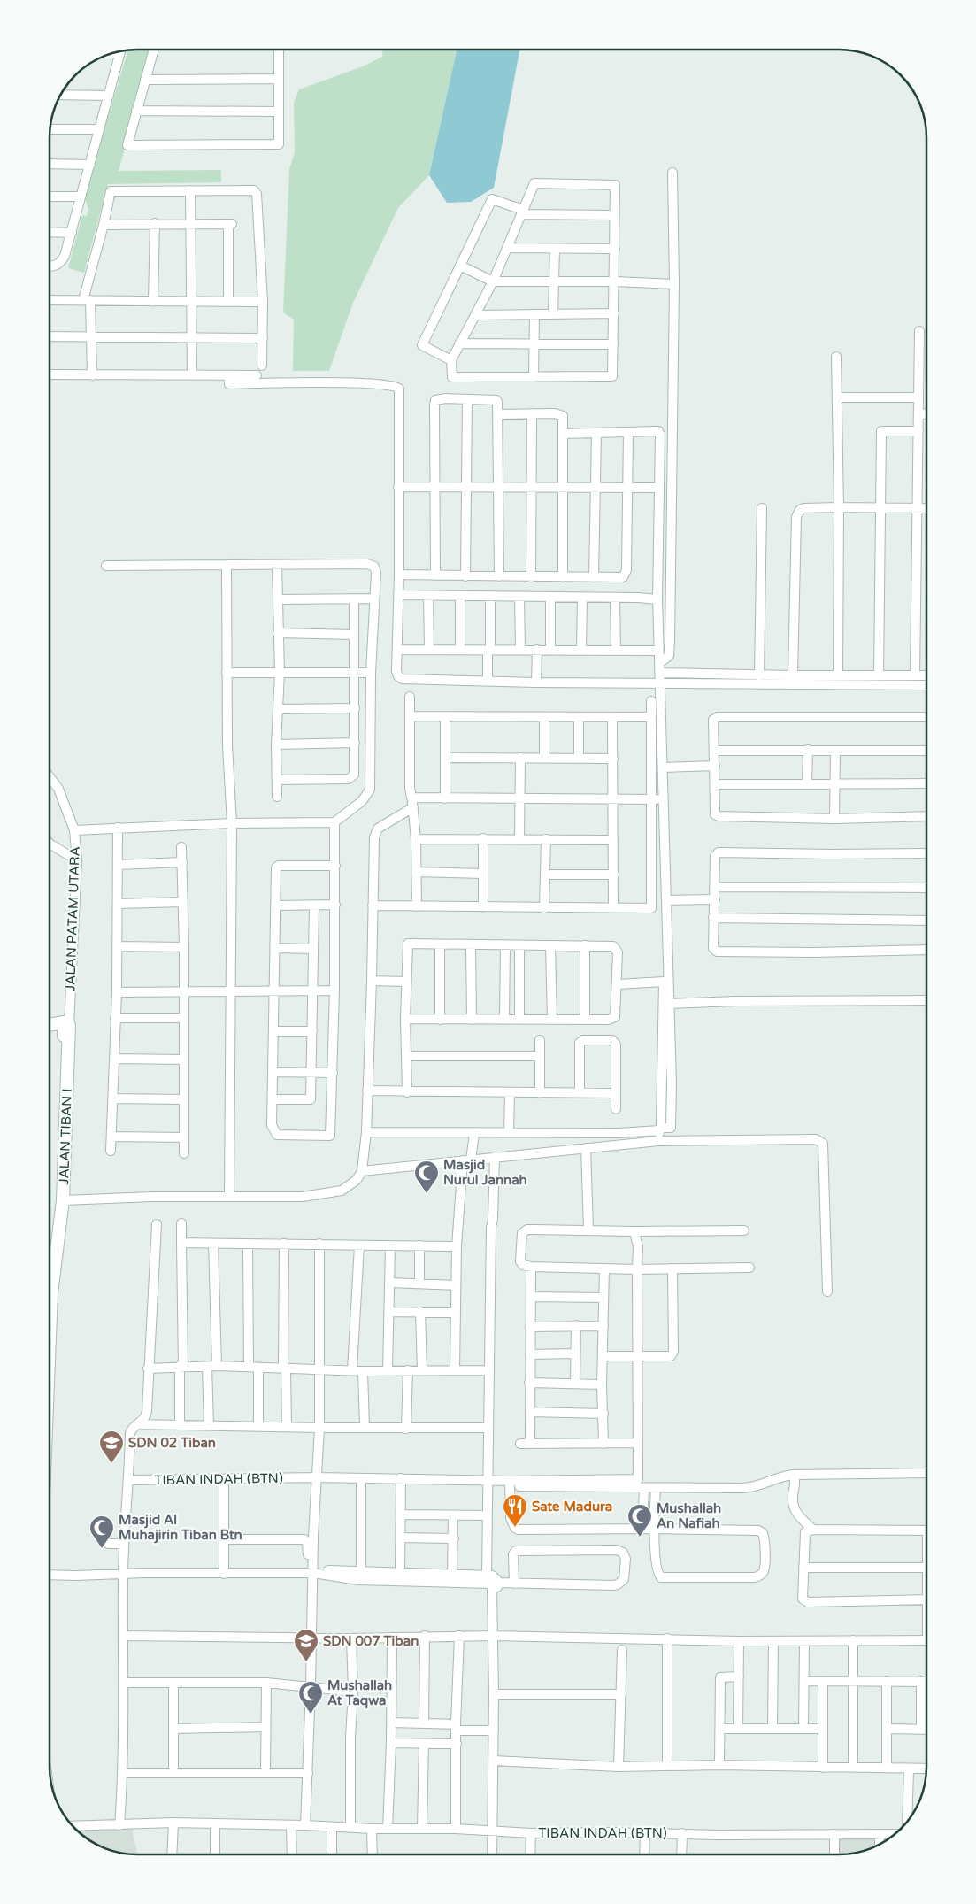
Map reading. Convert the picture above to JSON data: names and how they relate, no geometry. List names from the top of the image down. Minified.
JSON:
{"streets":{"street":["JALAN PATAM UTARA","JALAN TIBAN I","TIBAN INDAH (BTN)"]},"crossings":[["JALAN PATAM UTARA","JALAN TIBAN I"]],"places":{"mosque":["Masjid Nurul Jannah","Mushallah An Nafiah","Masjid Al Muhajirin Tiban Btn","Mushallah At Taqwa"],"school or university":["SDN 02 Tiban","SDN 007 Tiban"],"restaurant":["Sate Madura"]}}
